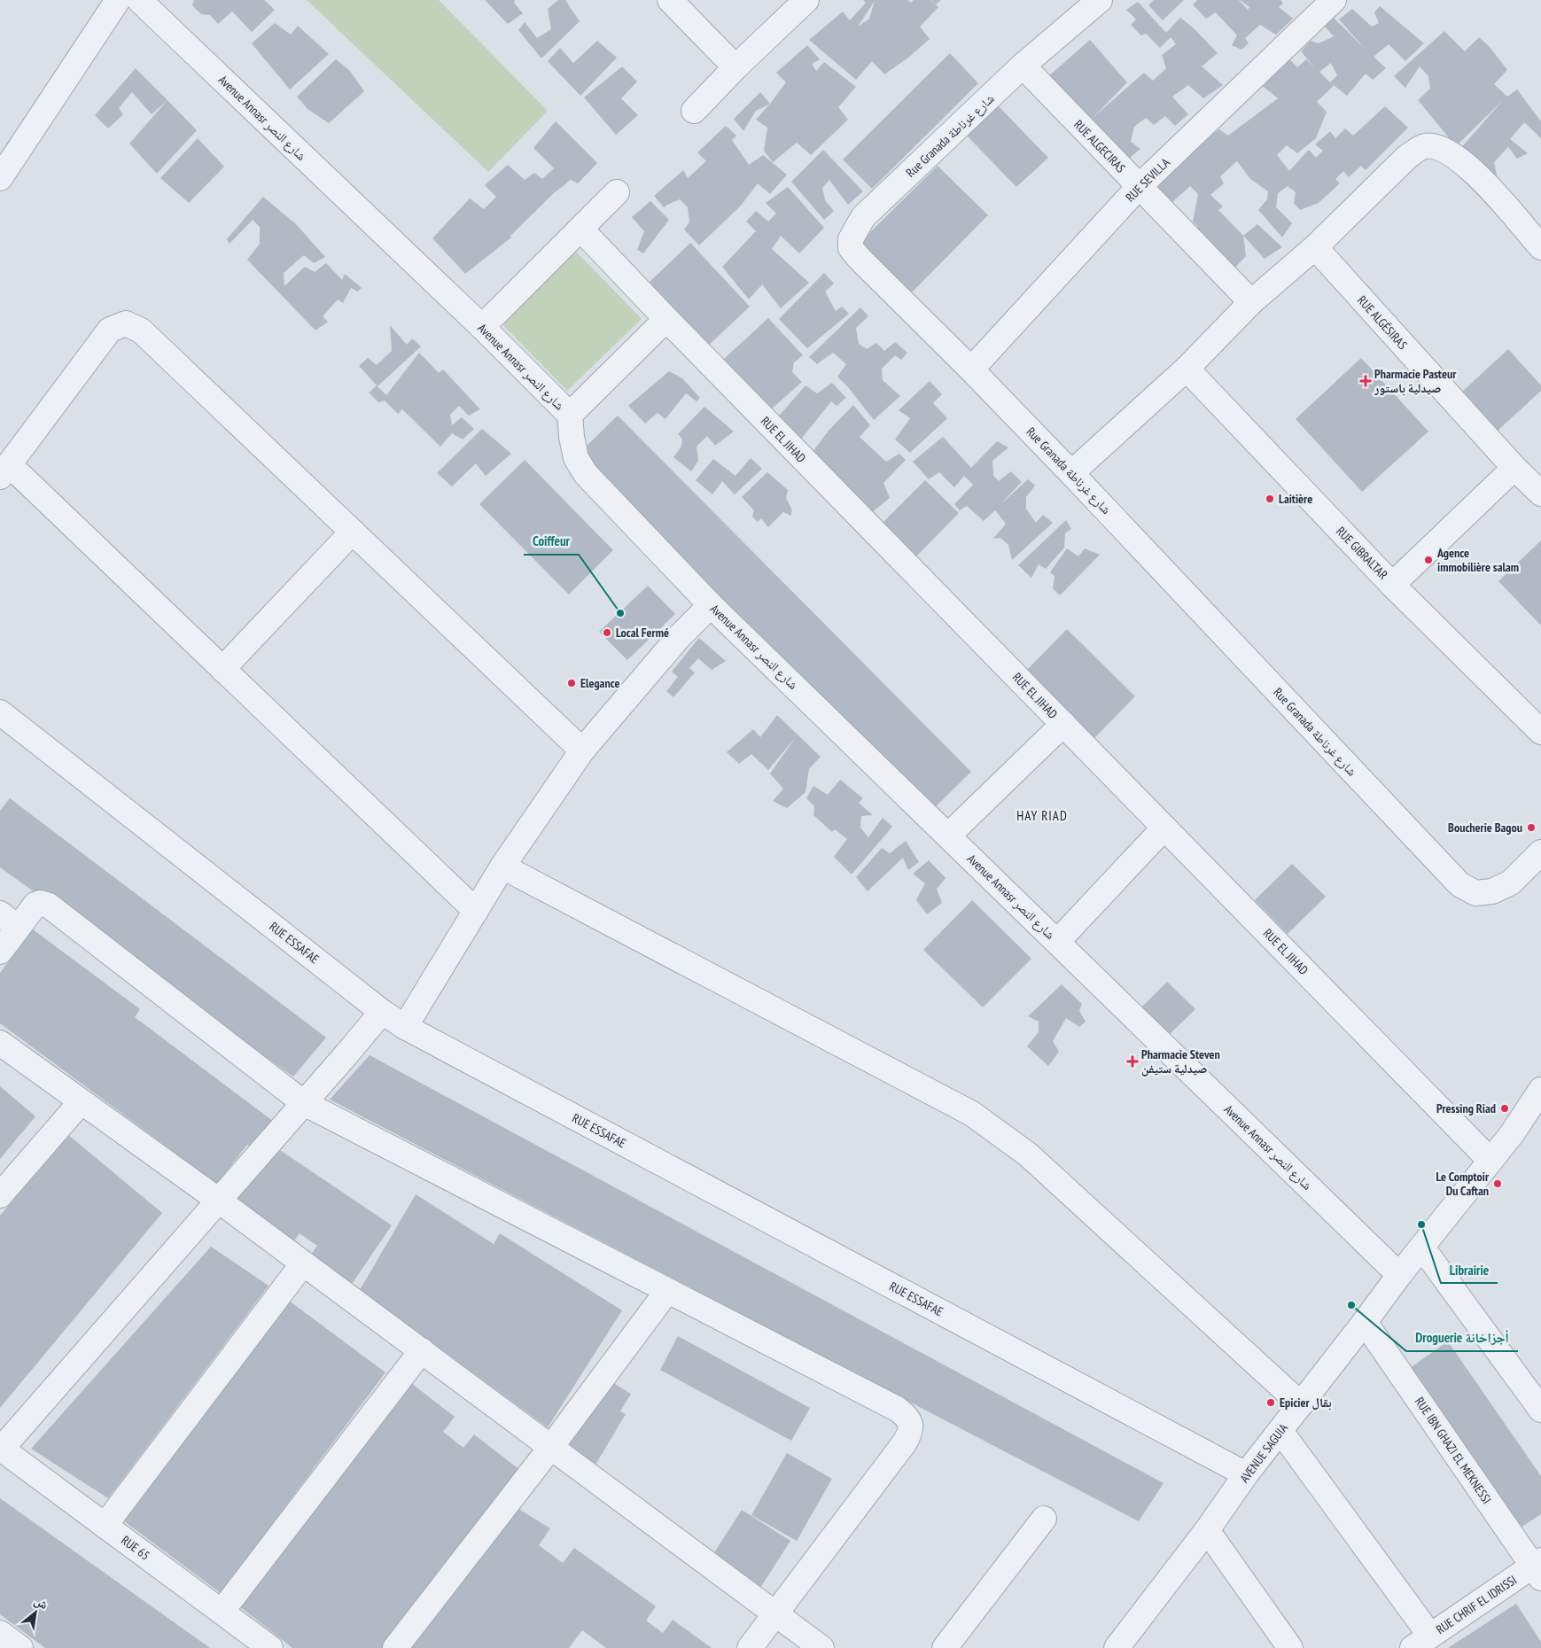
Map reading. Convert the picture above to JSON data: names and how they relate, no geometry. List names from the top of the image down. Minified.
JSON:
{"streets":{"street":["Avenue Annasr شارع النصر","Rue Granada شارع غرناطة","RUE ALGECIRAS","RUE SEVILLA","RUE ALGÉSIRAS","RUE EL JIHAD","RUE GIBRALTAR","RUE ESSAFAE","RUE IBN GHAZI EL MEKNESSI","AVENUE SAGUIA","RUE 65","RUE CHRIF EL IDRISSI"]},"crossings":[["Avenue Annasr شارع النصر","AVENUE SAGUIA"],["Rue Granada شارع غرناطة","RUE ALGECIRAS"],["Rue Granada شارع غرناطة","RUE SEVILLA"],["RUE ALGECIRAS","RUE SEVILLA"],["RUE EL JIHAD","AVENUE SAGUIA"],["RUE ESSAFAE","AVENUE SAGUIA"],["RUE IBN GHAZI EL MEKNESSI","AVENUE SAGUIA"],["RUE IBN GHAZI EL MEKNESSI","RUE CHRIF EL IDRISSI"]],"districts":["HAY RIAD"],"places":{"health":["Pharmacie Pasteur صيدلية باستور","Pharmacie Steven صيدلية ستيفن"],"other":["Laitière","Agence immobilière salam","Coiffeur","Local Fermé","Elegance","Boucherie Bagou","Pressing Riad","Le Comptoir Du Caftan","Librairie","Droguerie أجزاخانة","Epicier بقال"]},"north":"top right"}
